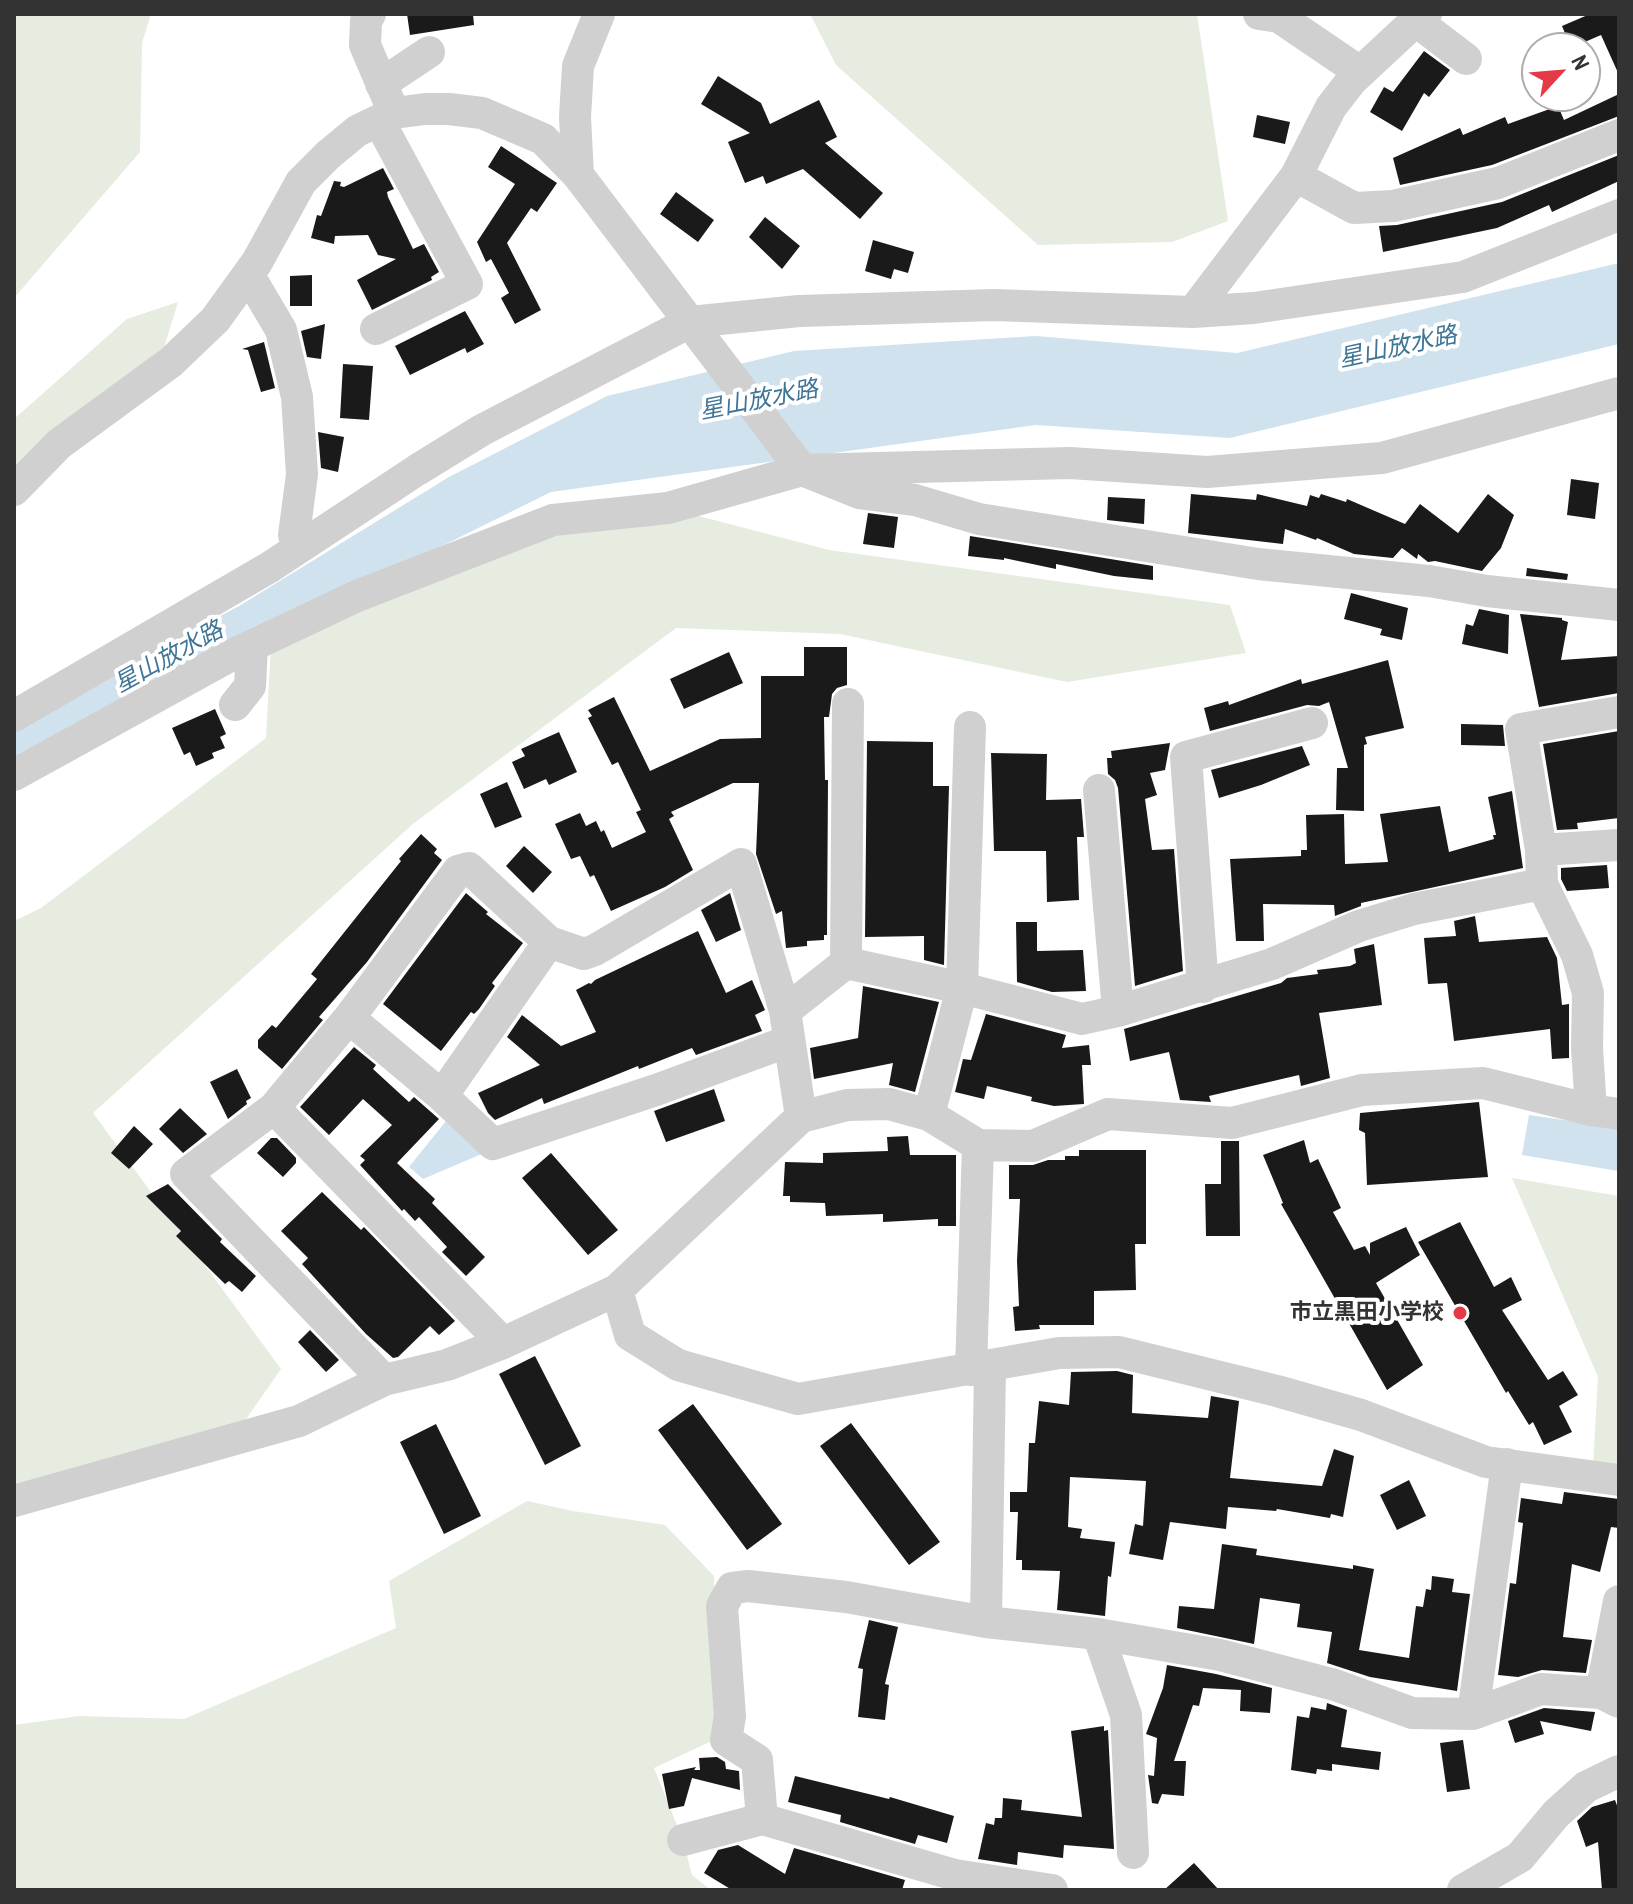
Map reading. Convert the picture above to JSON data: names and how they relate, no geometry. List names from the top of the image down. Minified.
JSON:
{"water":["星山放水路"],"places":["市立黒田小学校"],"north":"top right"}
